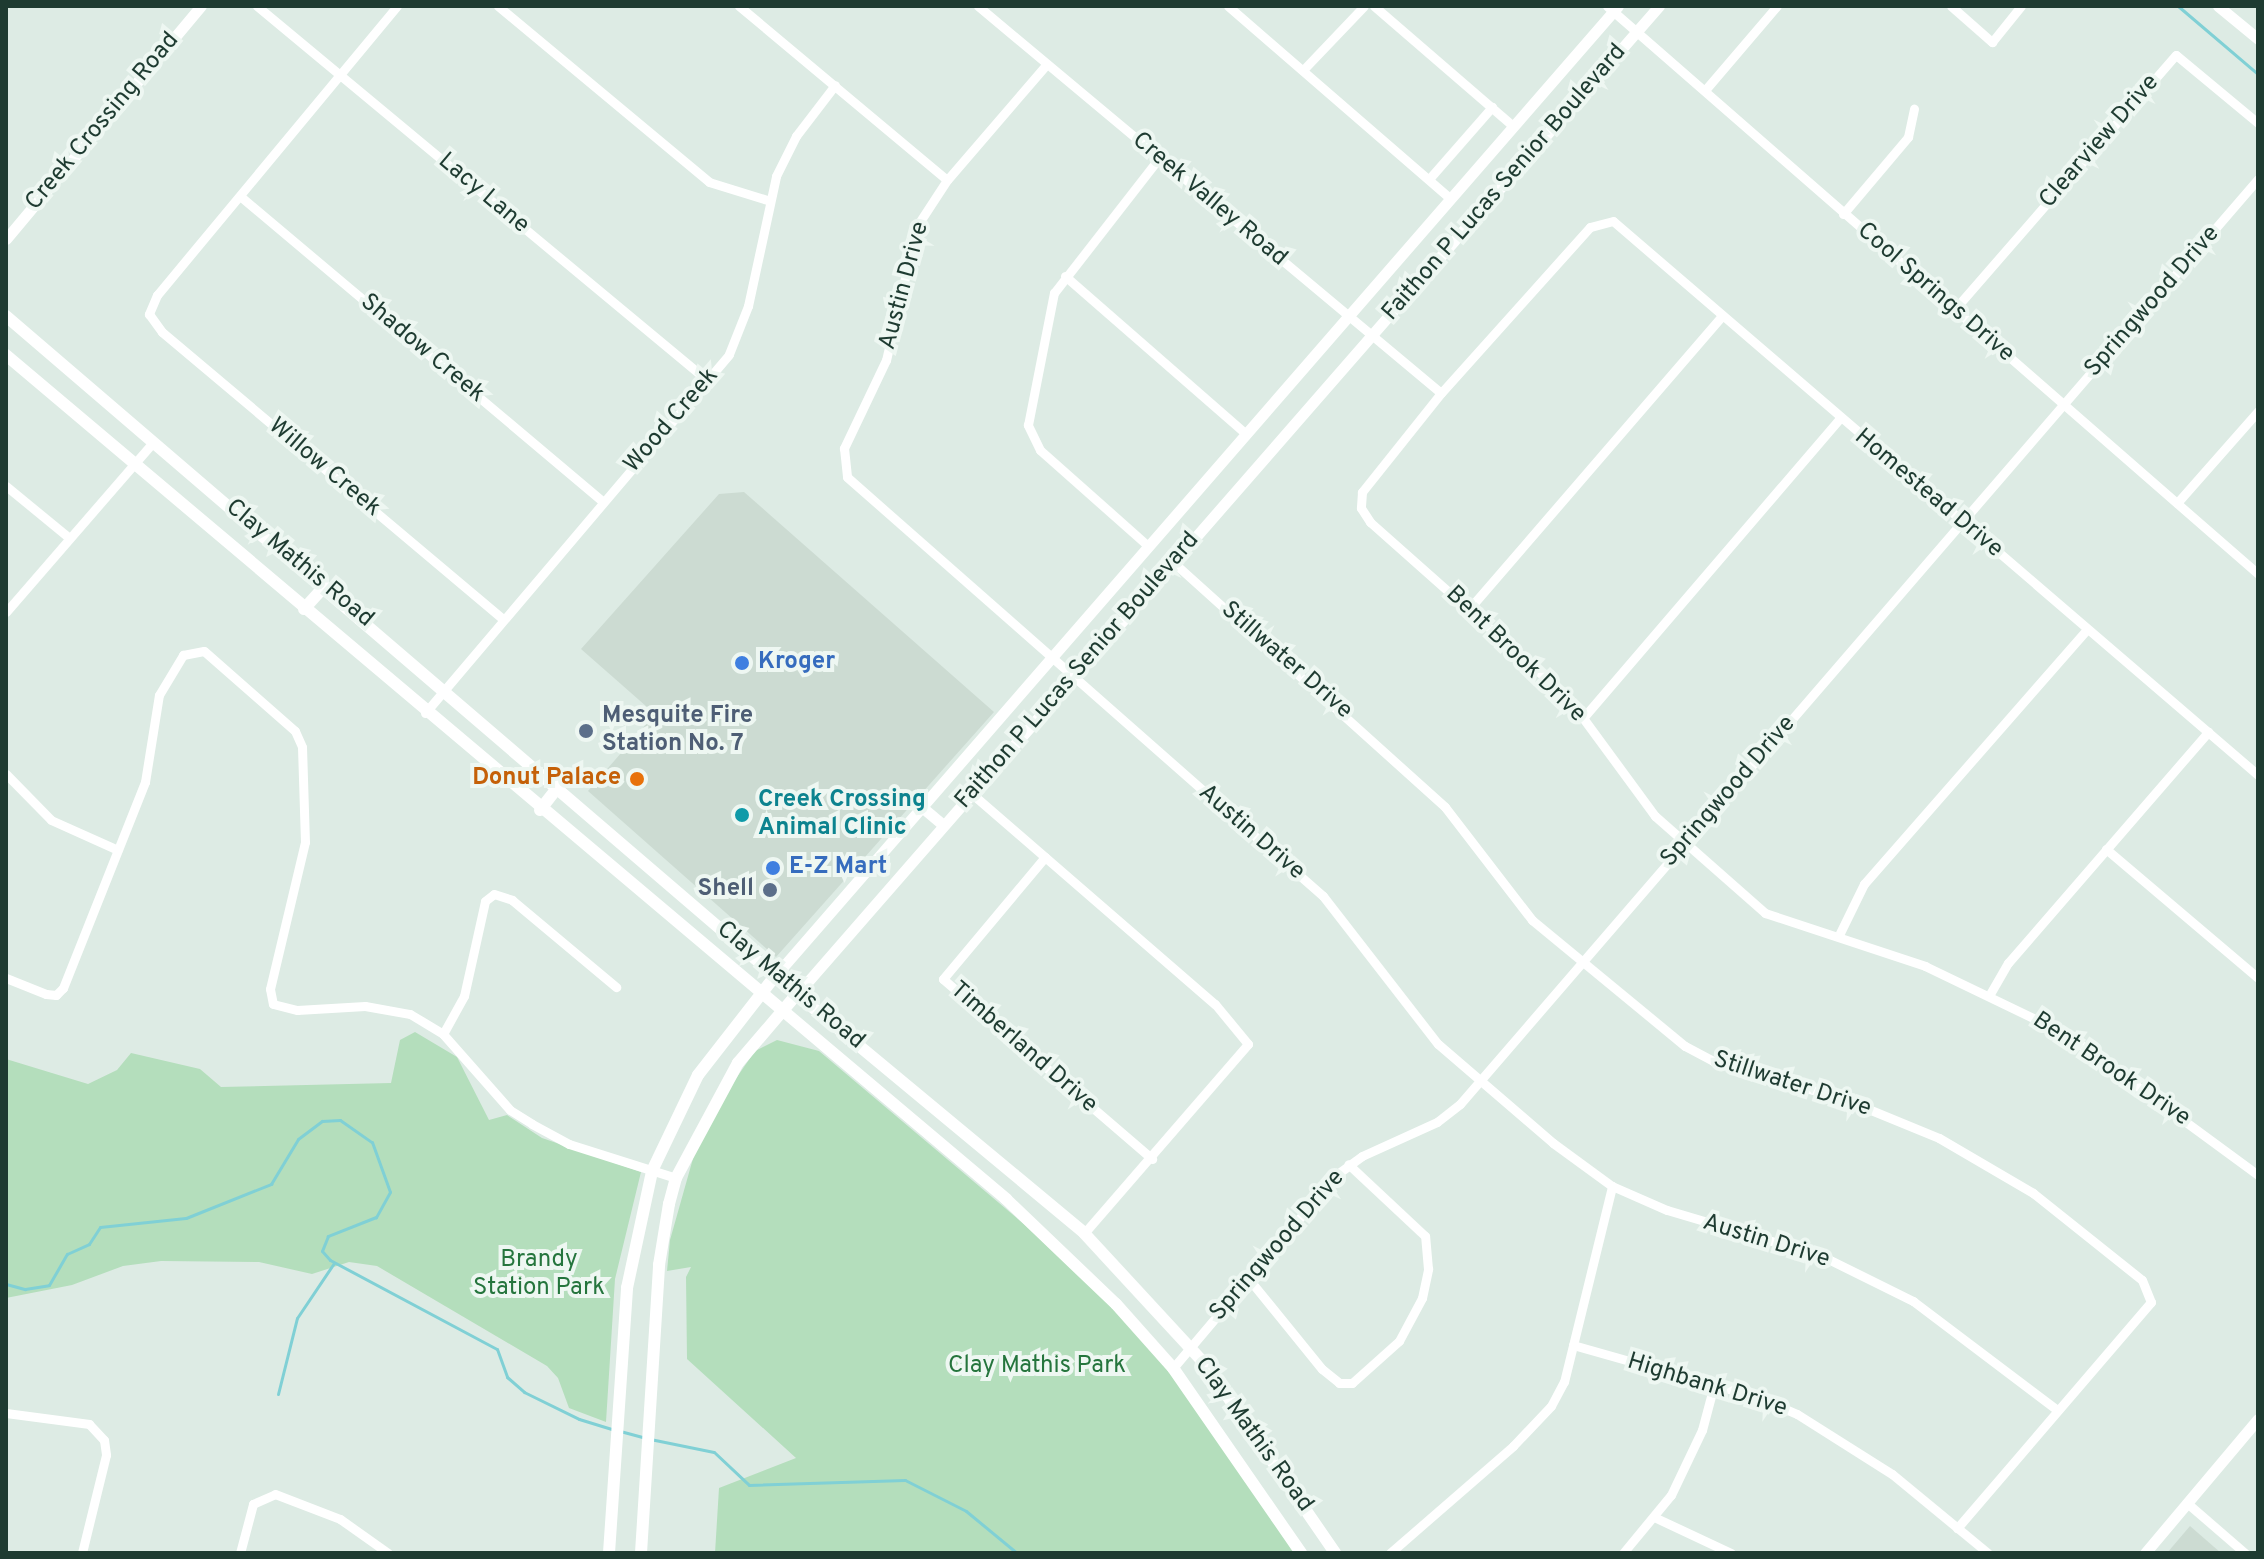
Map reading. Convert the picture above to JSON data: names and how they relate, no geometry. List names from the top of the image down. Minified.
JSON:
{"streets":{"main road":["Faithon P Lucas Senior Boulevard","Clay Mathis Road"],"street":["Creek Crossing Road","Clearview Drive","Lacy Lane","Creek Valley Road","Austin Drive","Cool Springs Drive","Springwood Drive","Shadow Creek","Wood Creek","Willow Creek","Homestead Drive","Bent Brook Drive","Stillwater Drive","Timberland Drive","Highbank Drive"]},"crossings":[["Clearview Drive","Cool Springs Drive"],["Faithon P Lucas Senior Boulevard","Creek Valley Road"],["Faithon P Lucas Senior Boulevard","Austin Drive"],["Faithon P Lucas Senior Boulevard","Cool Springs Drive"],["Faithon P Lucas Senior Boulevard","Clay Mathis Road"],["Faithon P Lucas Senior Boulevard","Stillwater Drive"],["Lacy Lane","Wood Creek"],["Creek Valley Road","Austin Drive"],["Creek Valley Road","Bent Brook Drive"],["Austin Drive","Springwood Drive"],["Austin Drive","Stillwater Drive"],["Cool Springs Drive","Springwood Drive"],["Springwood Drive","Homestead Drive"],["Springwood Drive","Clay Mathis Road"],["Springwood Drive","Bent Brook Drive"],["Springwood Drive","Stillwater Drive"],["Shadow Creek","Wood Creek"],["Shadow Creek","Willow Creek"],["Wood Creek","Willow Creek"],["Wood Creek","Clay Mathis Road"],["Homestead Drive","Bent Brook Drive"],["Stillwater Drive","Highbank Drive"]],"parks":["Brandy Station Park","Clay Mathis Park"],"places":["Kroger","Mesquite Fire Station No. 7","Donut Palace","Creek Crossing Animal Clinic","E-Z Mart","Shell"]}
